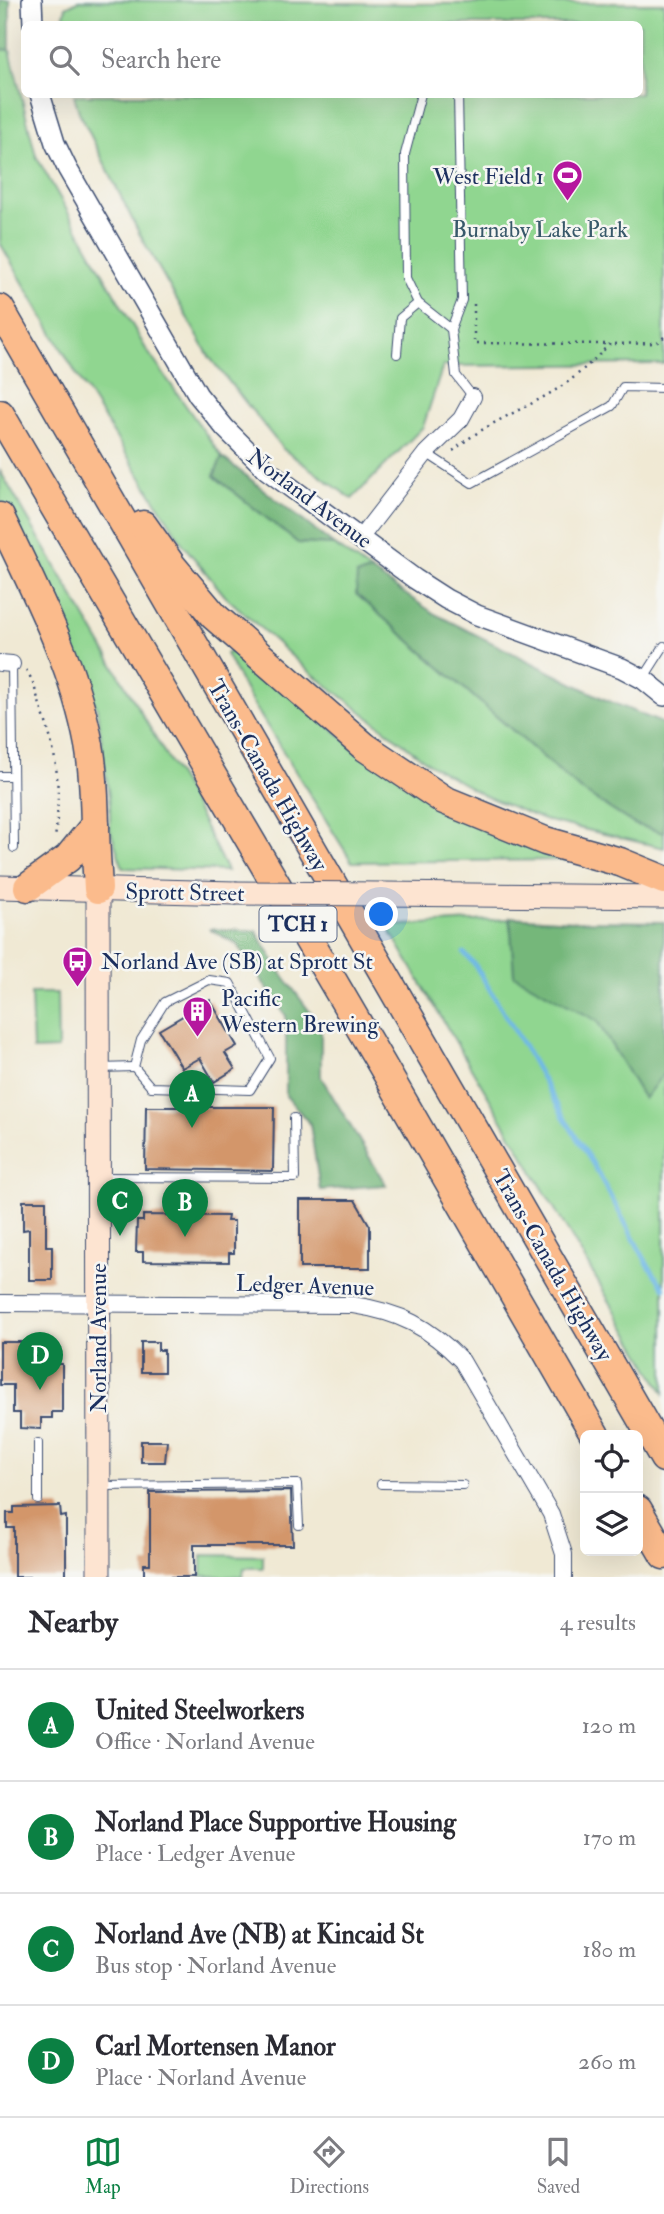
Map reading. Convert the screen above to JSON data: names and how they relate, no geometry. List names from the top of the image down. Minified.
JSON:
{"streets":{"highway":["Trans-Canada Highway","TCH 1"],"main road":["Norland Avenue","Sprott Street"],"street":["Ledger Avenue"]},"crossings":[["Norland Avenue","Sprott Street"],["Norland Avenue","Ledger Avenue"]],"parks":["Burnaby Lake Park"],"places":{"sports":["West Field 1"],"bus stop":["Norland Ave (SB) at Sprott St"],"building":["Pacific Western Brewing"]},"page":{"search":"Search here","pins":["A","C","B","D"],"heading":["Nearby","4 results"],"list":[{"mark":"A","name":"United Steelworkers","note":"Office · Norland Avenue","value":"120 m"},{"mark":"B","name":"Norland Place Supportive Housing","note":"Place · Ledger Avenue","value":"170 m"},{"mark":"C","name":"Norland Ave (NB) at Kincaid St","note":"Bus stop · Norland Avenue","value":"180 m"},{"mark":"D","name":"Carl Mortensen Manor","note":"Place · Norland Avenue","value":"260 m"}],"nav":["Map","Directions","Saved"]}}
